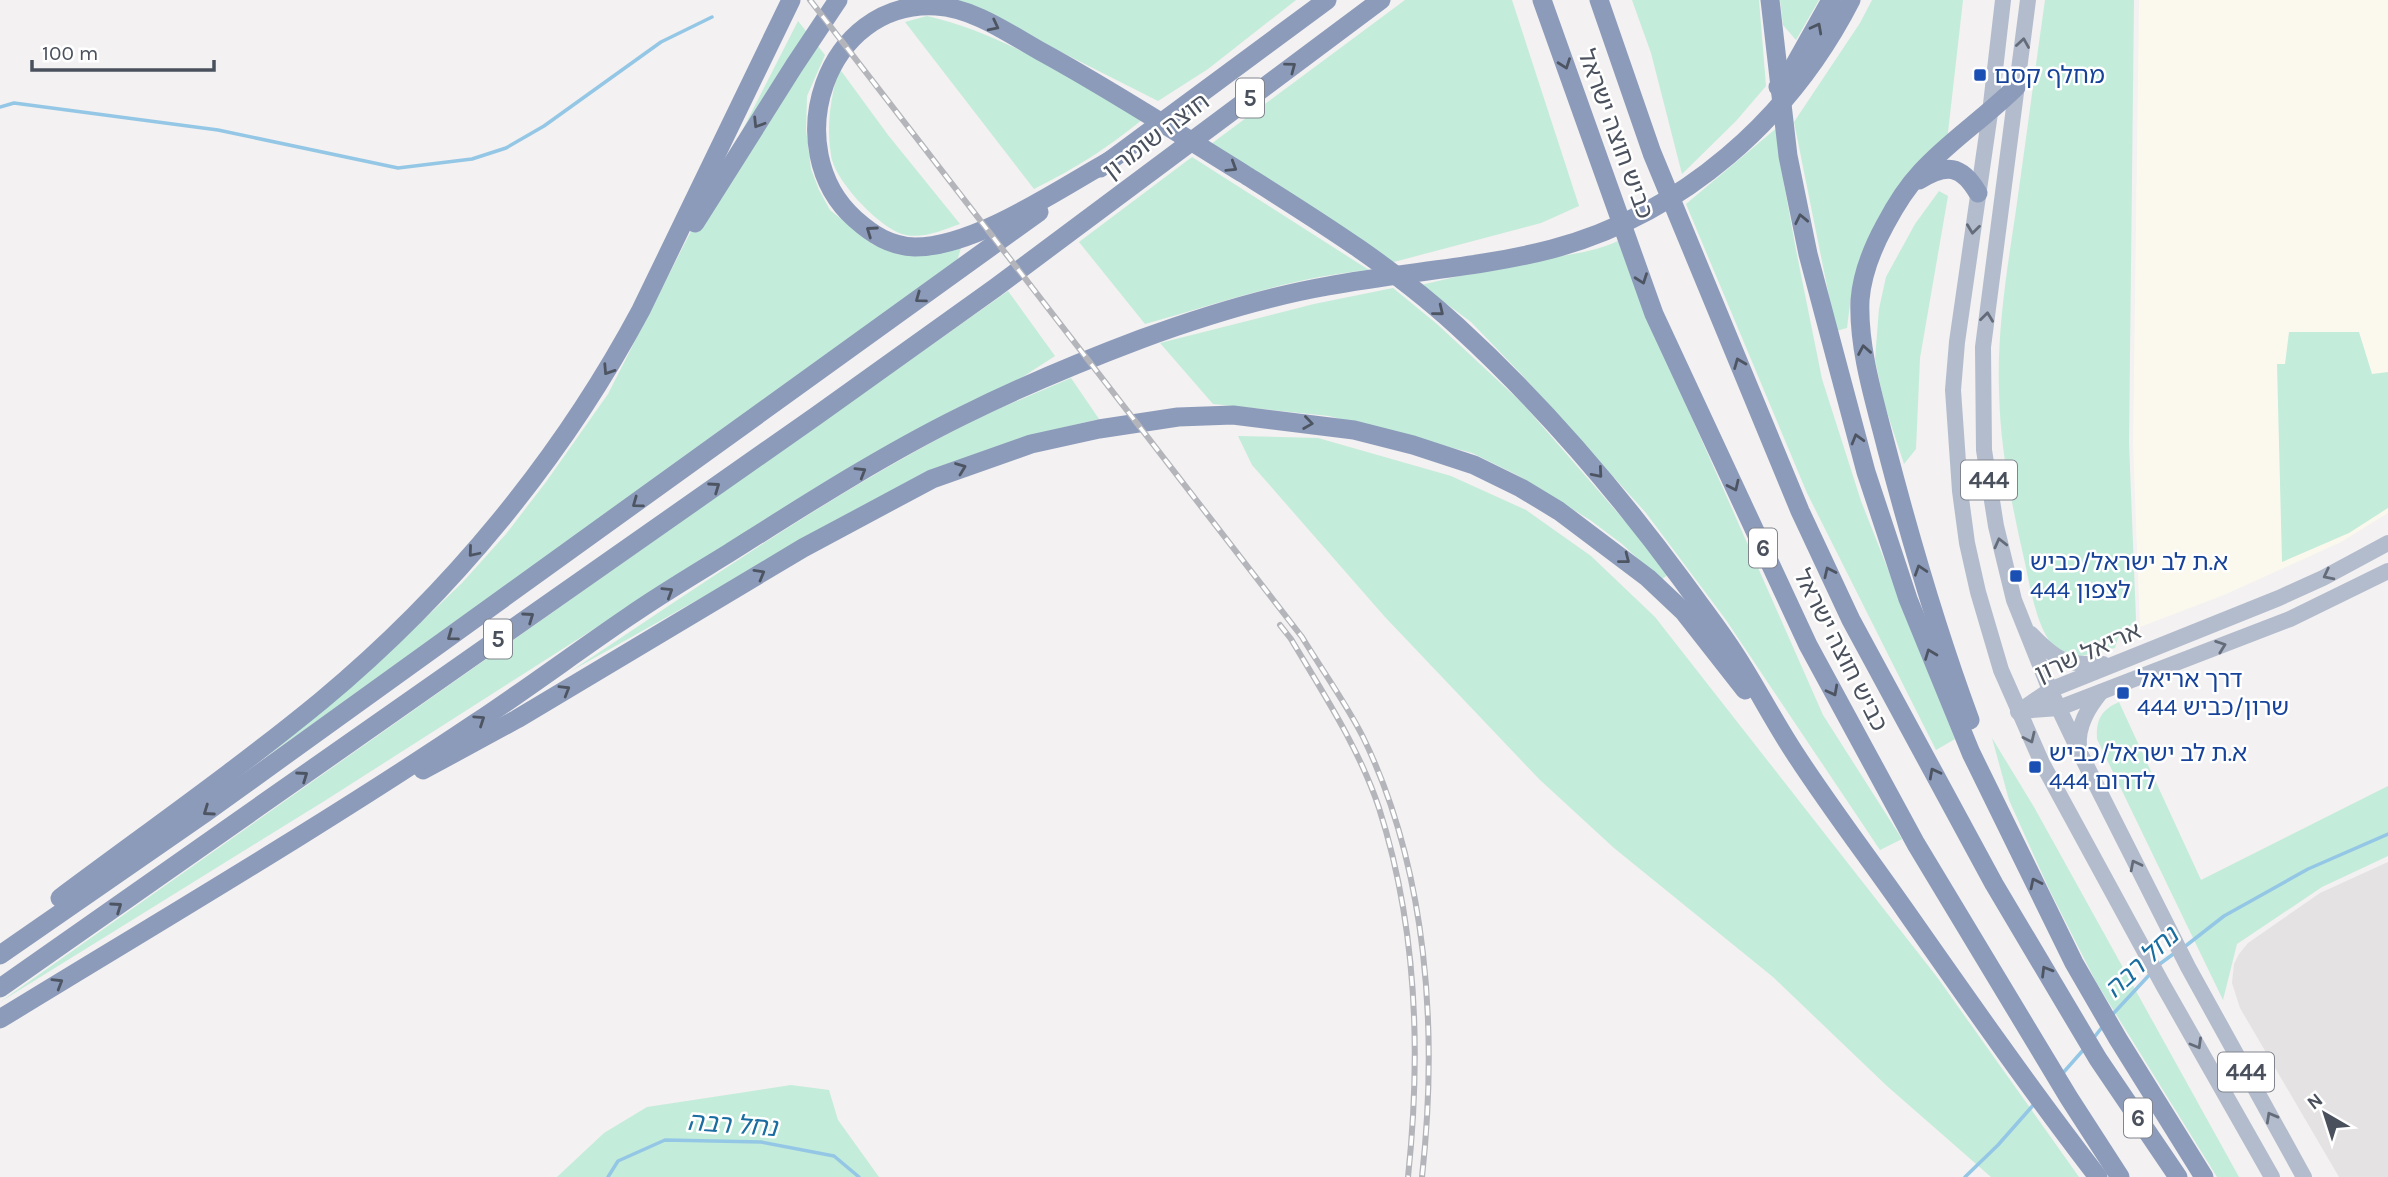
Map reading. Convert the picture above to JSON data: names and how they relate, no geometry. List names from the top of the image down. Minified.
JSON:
{"streets":{"highway":["5","כביש חוצה ישראל","חוצה שומרון","6"],"main road":["444","אריאל שרון"]},"crossings":[["444","אריאל שרון"]],"water":["נחל רבה"],"places":{"transit":["מחלף קסם","א.ת לב ישראל/כביש 444 לצפון","דרך אריאל שרון/כביש 444","א.ת לב ישראל/כביש 444 לדרום"]},"scale_bar":"100 m","north":"top left"}
